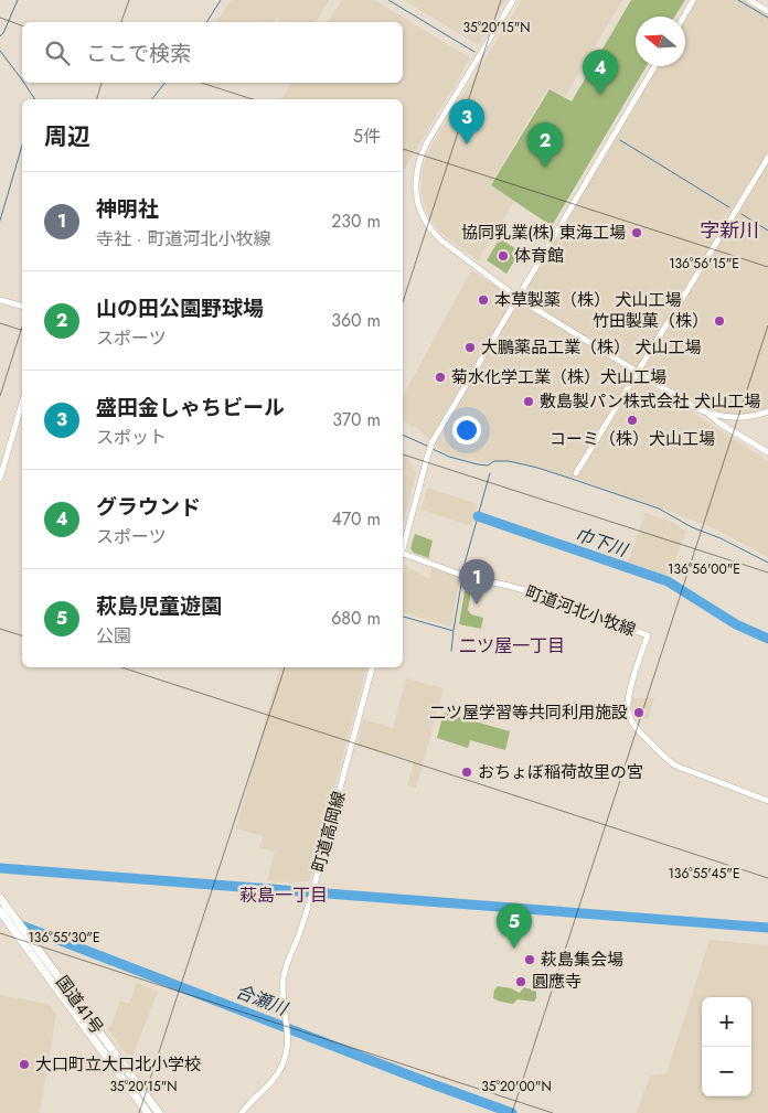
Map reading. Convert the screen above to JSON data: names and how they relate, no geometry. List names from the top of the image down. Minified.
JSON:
{"streets":{"highway":["国道41号"],"street":["町道河北小牧線","町道高岡線"]},"districts":["字新川","二ツ屋一丁目","萩島一丁目"],"water":["巾下川","合瀬川"],"places":["協同乳業(株) 東海工場","体育館","本草製薬（株） 犬山工場","竹田製菓（株）","大鵬薬品工業（株） 犬山工場","菊水化学工業（株）犬山工場","敷島製パン株式会社 犬山工場","コーミ（株）犬山工場","二ツ屋学習等共同利用施設","おちょぼ稲荷故里の宮","萩島集会場","圓應寺","大口町立大口北小学校"],"north":"left","page":{"search":"ここで検索","pins":["4","3","2","1","5"],"heading":["周辺","5件"],"list":[{"mark":"1","name":"神明社","note":"寺社 · 町道河北小牧線","value":"230 m"},{"mark":"2","name":"山の田公園野球場","note":"スポーツ","value":"360 m"},{"mark":"3","name":"盛田金しゃちビール","note":"スポット","value":"370 m"},{"mark":"4","name":"グラウンド","note":"スポーツ","value":"470 m"},{"mark":"5","name":"萩島児童遊園","note":"公園","value":"680 m"}],"map_buttons":["+","−"]},"coordinates":["35°20'15\"N","136°56'15\"E","136°56'00\"E","136°55'45\"E","136°55'30\"E","35°20'00\"N"]}
